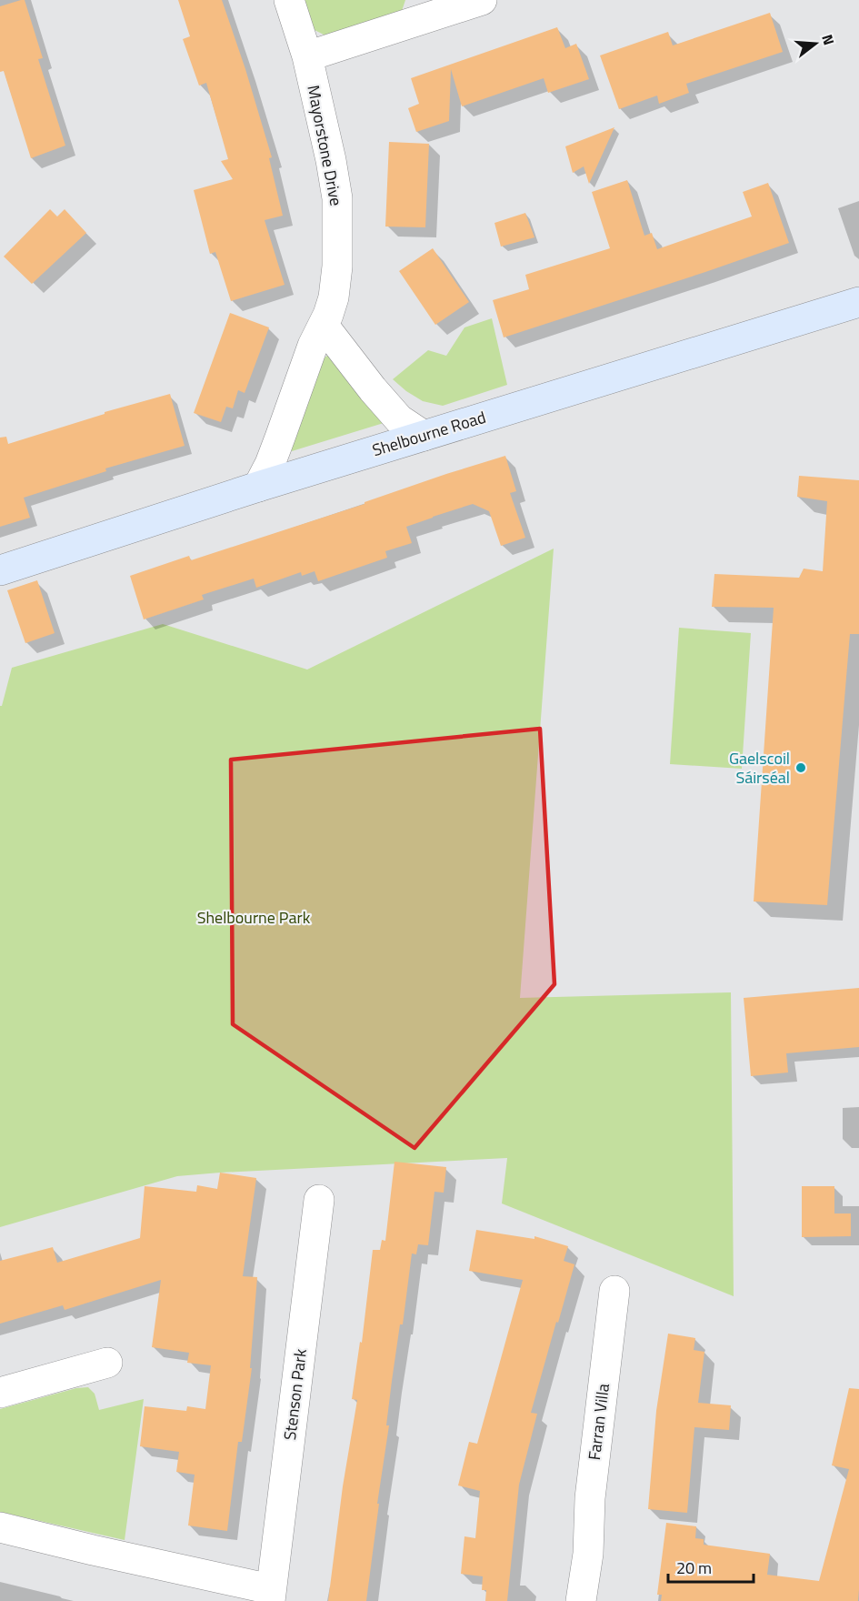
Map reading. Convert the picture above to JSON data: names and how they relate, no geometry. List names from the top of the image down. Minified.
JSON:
{"streets":{"main road":["Shelbourne Road"],"street":["Mayorstone Drive","Stenson Park","Farran Villa"]},"crossings":[["Mayorstone Drive","Shelbourne Road"]],"parks":["Shelbourne Park"],"places":["Gaelscoil Sáirséal"],"scale_bar":"20 m","north":"right"}
